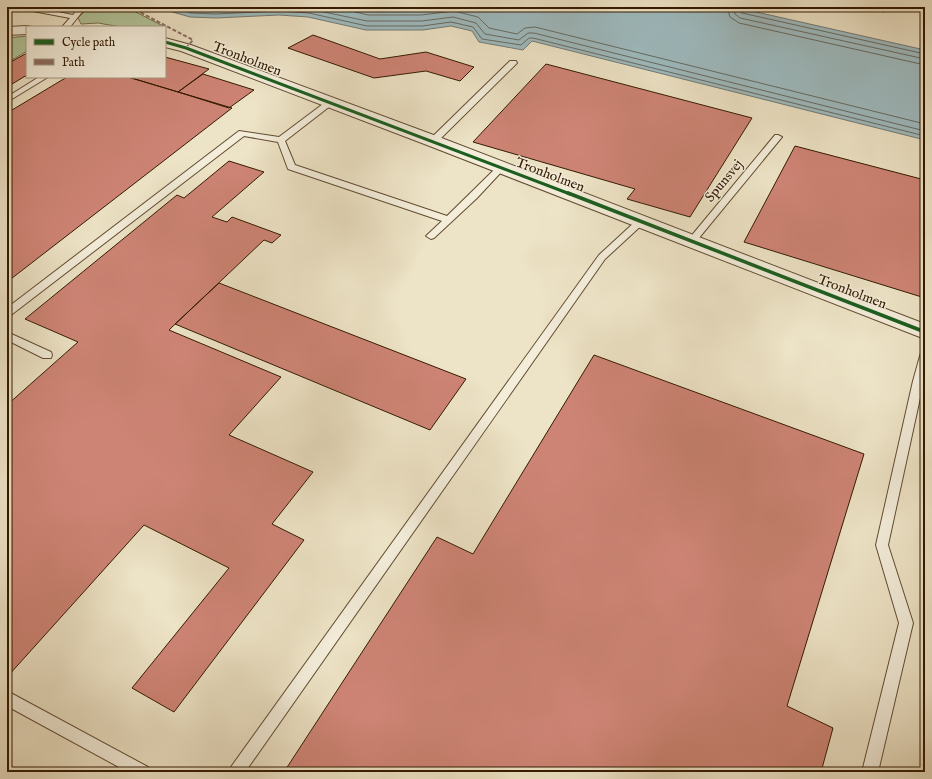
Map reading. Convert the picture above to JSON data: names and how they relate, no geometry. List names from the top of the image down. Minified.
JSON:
{"streets":{"street":["Tronholmen"],"lane":["Spunsvej"]},"crossings":[["Tronholmen","Spunsvej"]],"legend":["Cycle path","Path"]}
